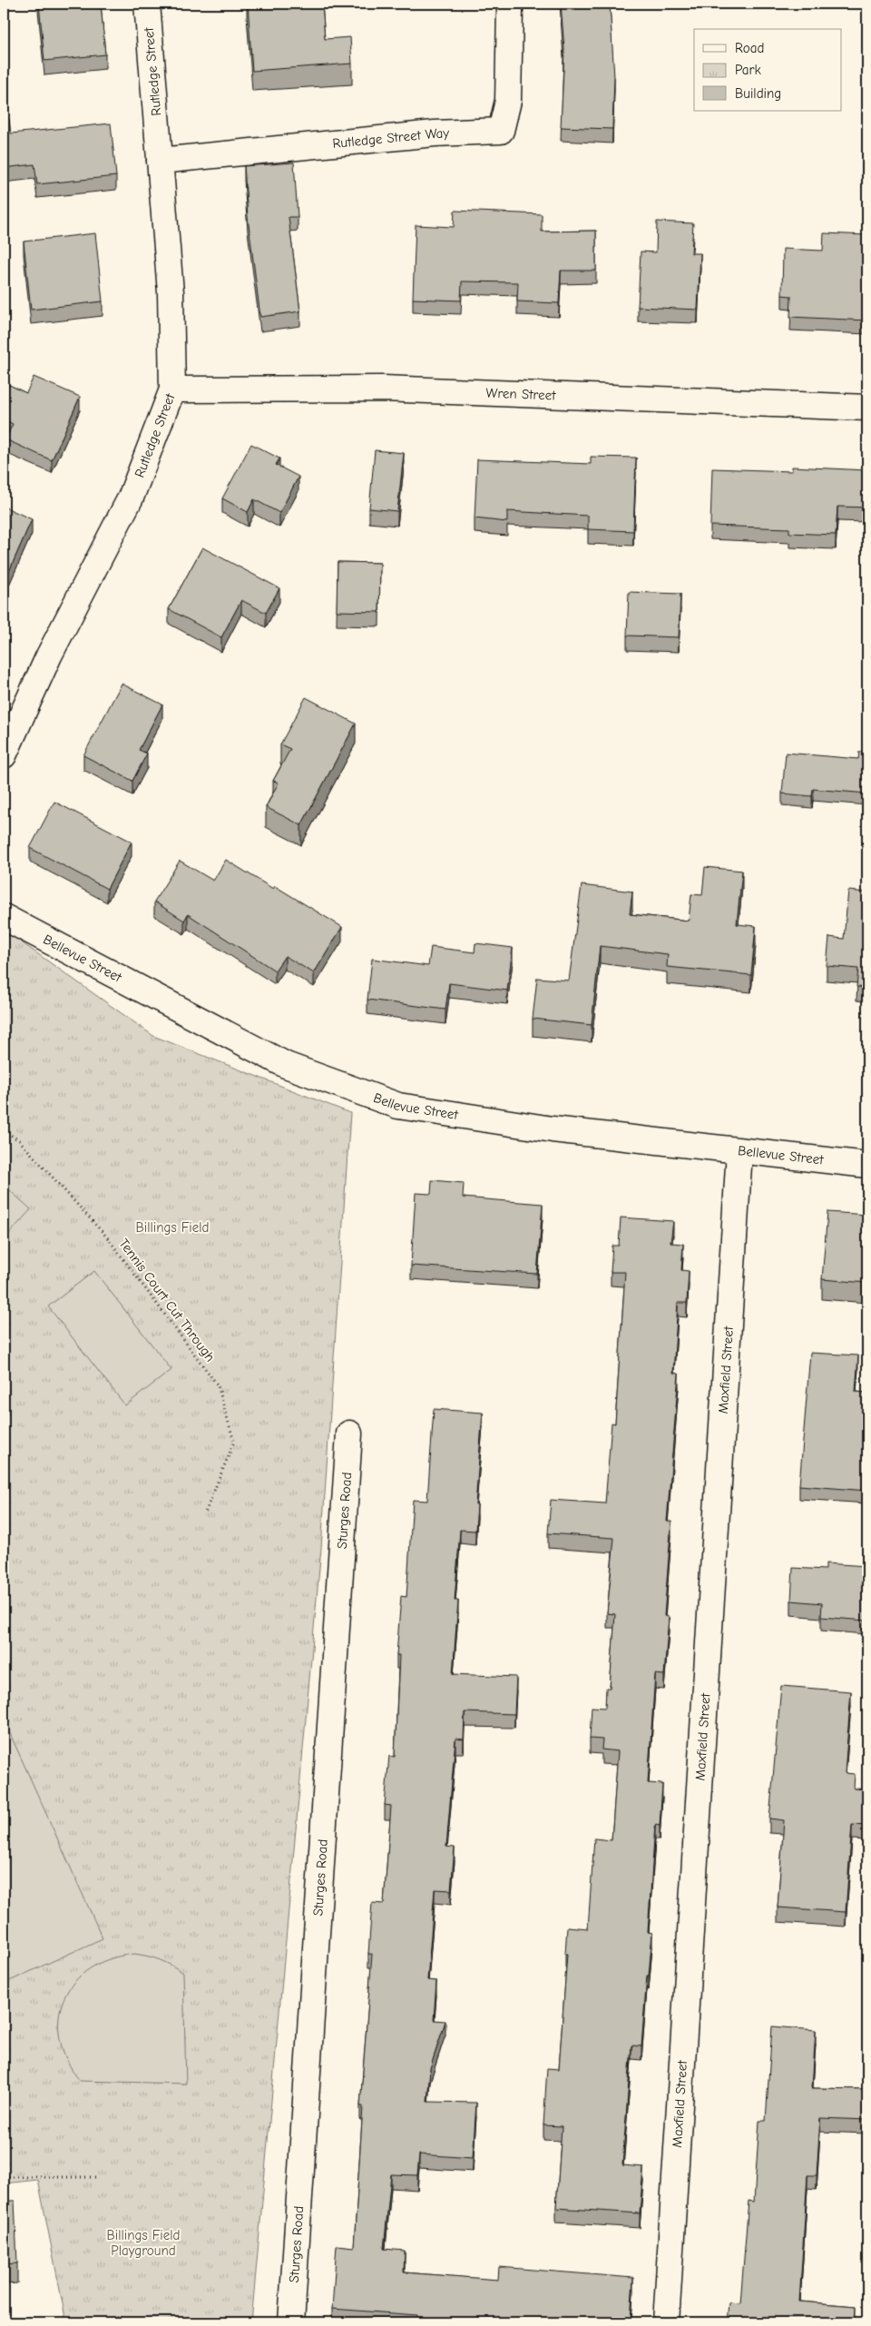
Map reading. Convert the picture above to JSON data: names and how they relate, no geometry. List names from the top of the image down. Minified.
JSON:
{"streets":{"street":["Rutledge Street","Rutledge Street Way","Wren Street","Bellevue Street","Maxfield Street","Sturges Road"],"path":["Tennis Court Cut Through"]},"crossings":[["Rutledge Street","Rutledge Street Way"],["Rutledge Street","Wren Street"],["Bellevue Street","Maxfield Street"]],"parks":["Billings Field","Billings Field Playground"],"legend":["Road","Park","Building"]}
